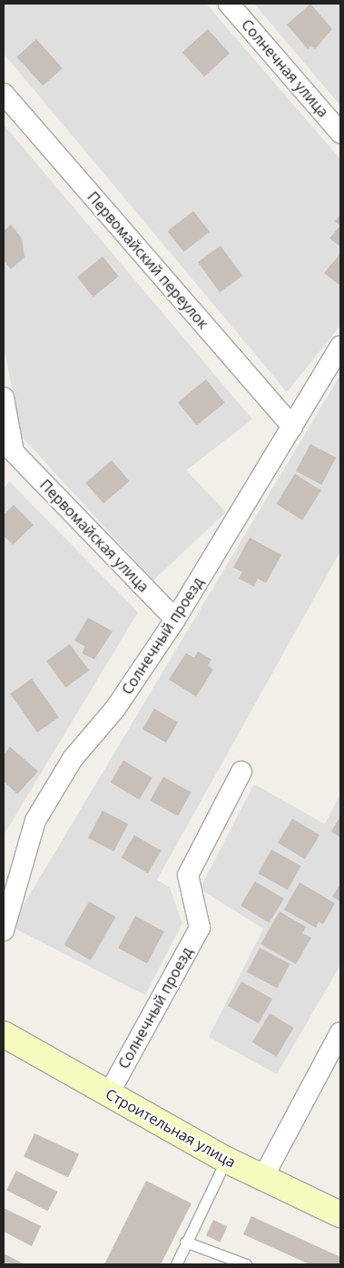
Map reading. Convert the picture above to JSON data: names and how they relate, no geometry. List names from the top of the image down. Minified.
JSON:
{"streets":{"street":["Солнечная улица","Первомайский переулок","Первомайская улица","Солнечный проезд","Строительная улица"]},"crossings":[["Первомайский переулок","Солнечный проезд"],["Первомайская улица","Солнечный проезд"],["Солнечный проезд","Строительная улица"]]}
